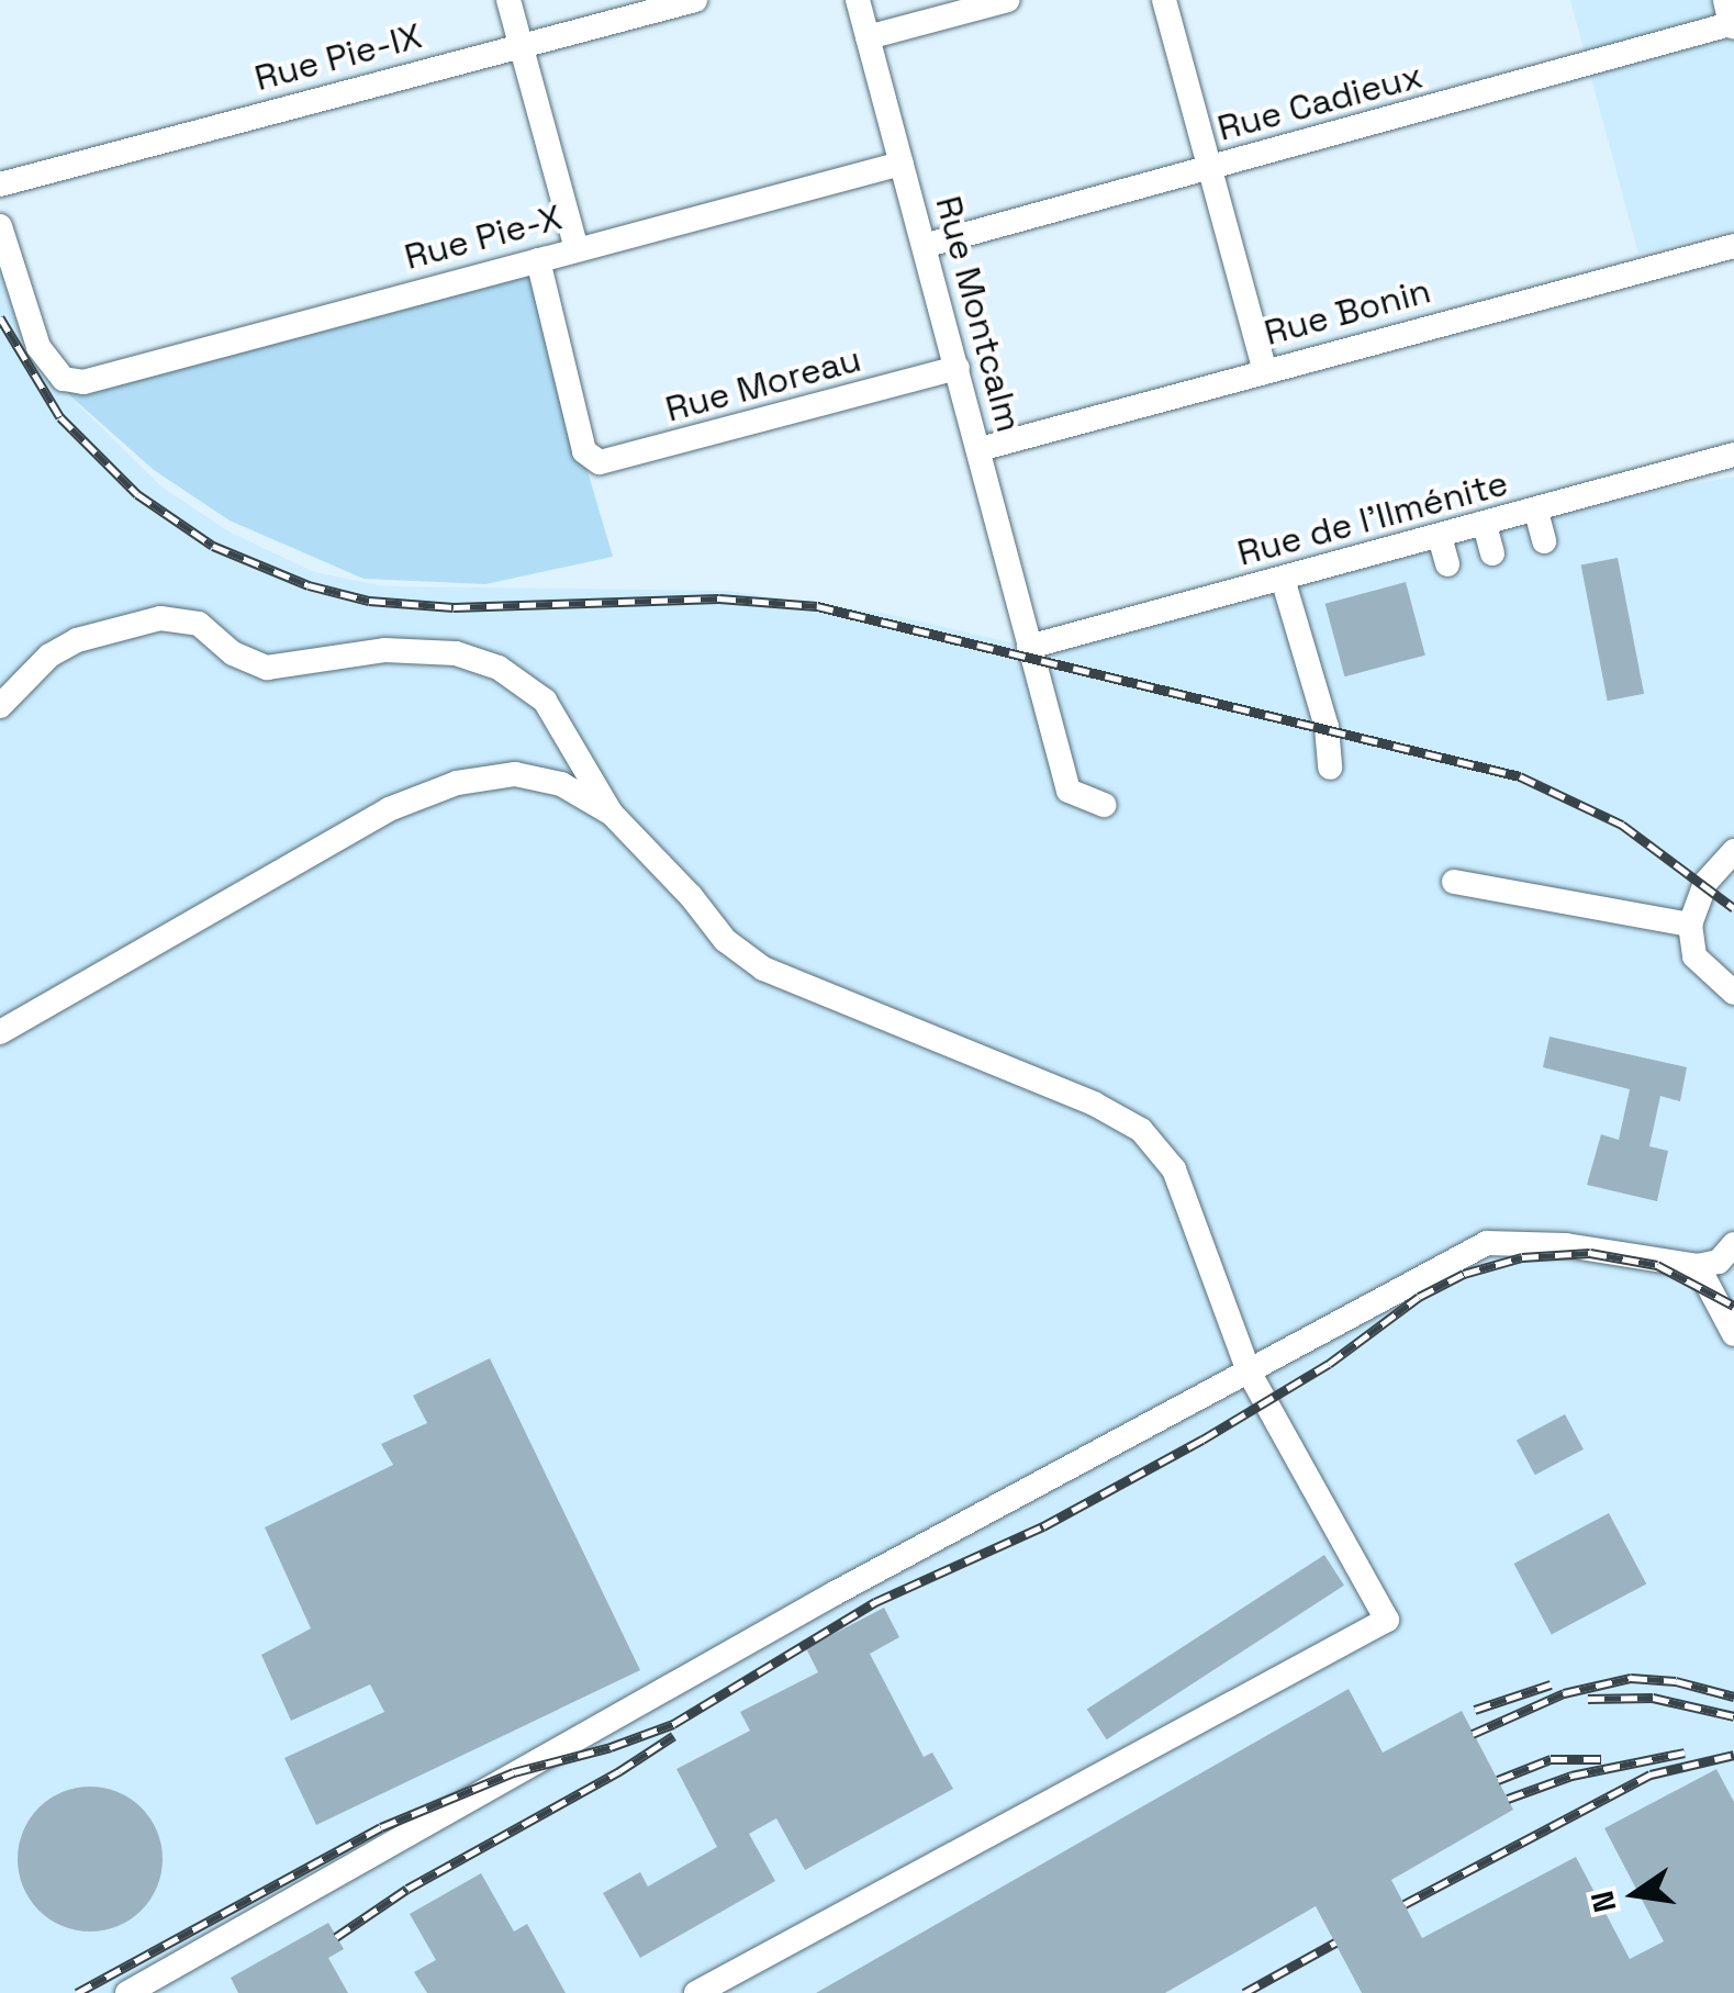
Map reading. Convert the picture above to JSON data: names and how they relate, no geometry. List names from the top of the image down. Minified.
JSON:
{"streets":{"street":["Rue Pie-IX","Rue Cadieux","Rue Pie-X","Rue Bonin","Rue Montcalm","Rue Moreau","Rue de l'Ilménite"]},"crossings":[["Rue Cadieux","Rue Montcalm"],["Rue Pie-X","Rue Montcalm"],["Rue Pie-X","Rue Moreau"],["Rue Bonin","Rue Montcalm"],["Rue Montcalm","Rue Moreau"],["Rue Montcalm","Rue de l'Ilménite"]],"north":"left"}
